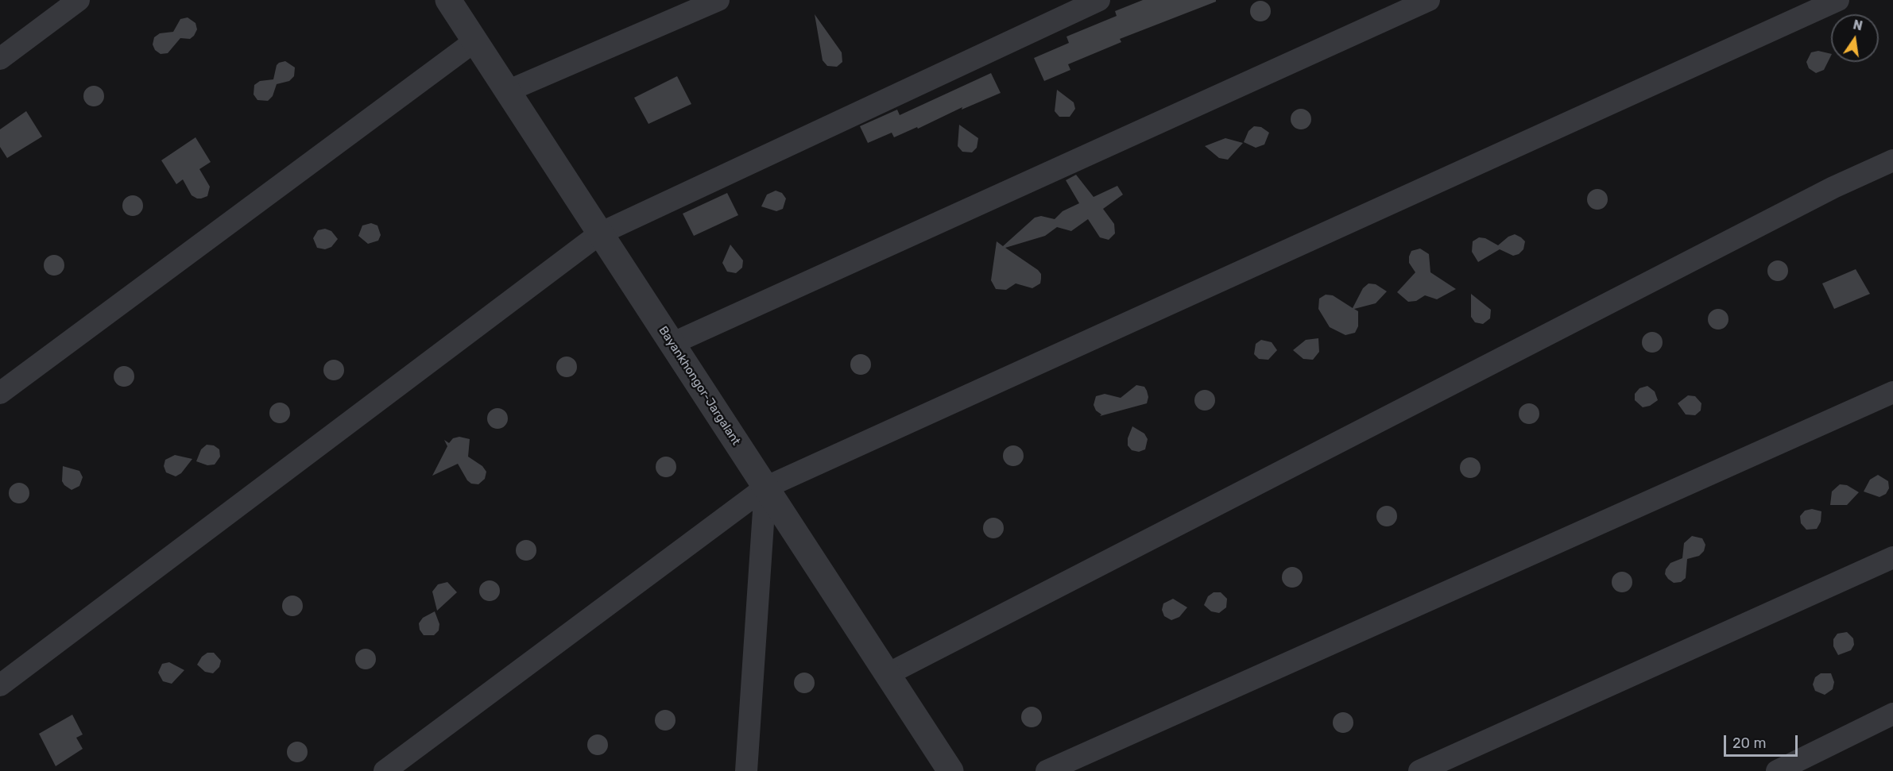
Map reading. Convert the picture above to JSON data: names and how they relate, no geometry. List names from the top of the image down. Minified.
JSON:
{"streets":{"street":["Bayankhongor-Jargalant"]},"scale_bar":"20 m","north":"top"}
